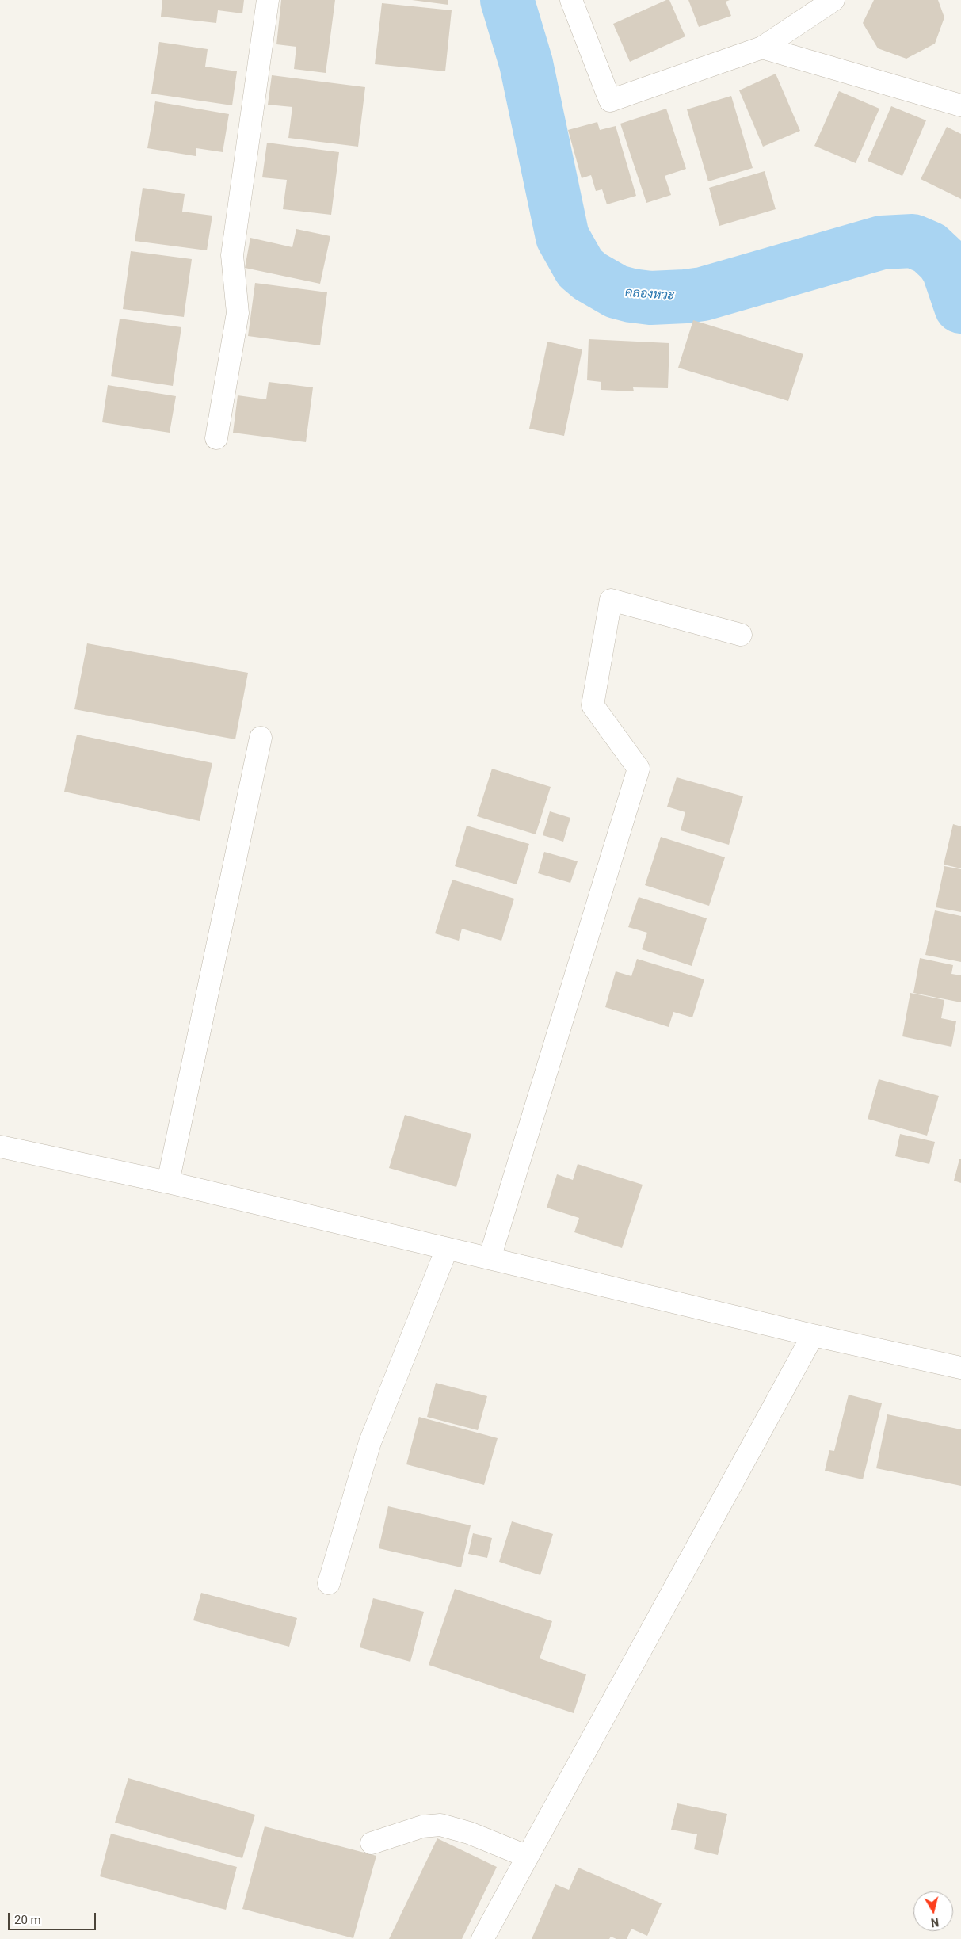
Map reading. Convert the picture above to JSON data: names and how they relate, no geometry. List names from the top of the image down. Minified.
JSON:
{"water":["คลองหวะ"],"scale_bar":"20 m","north":"bottom"}
